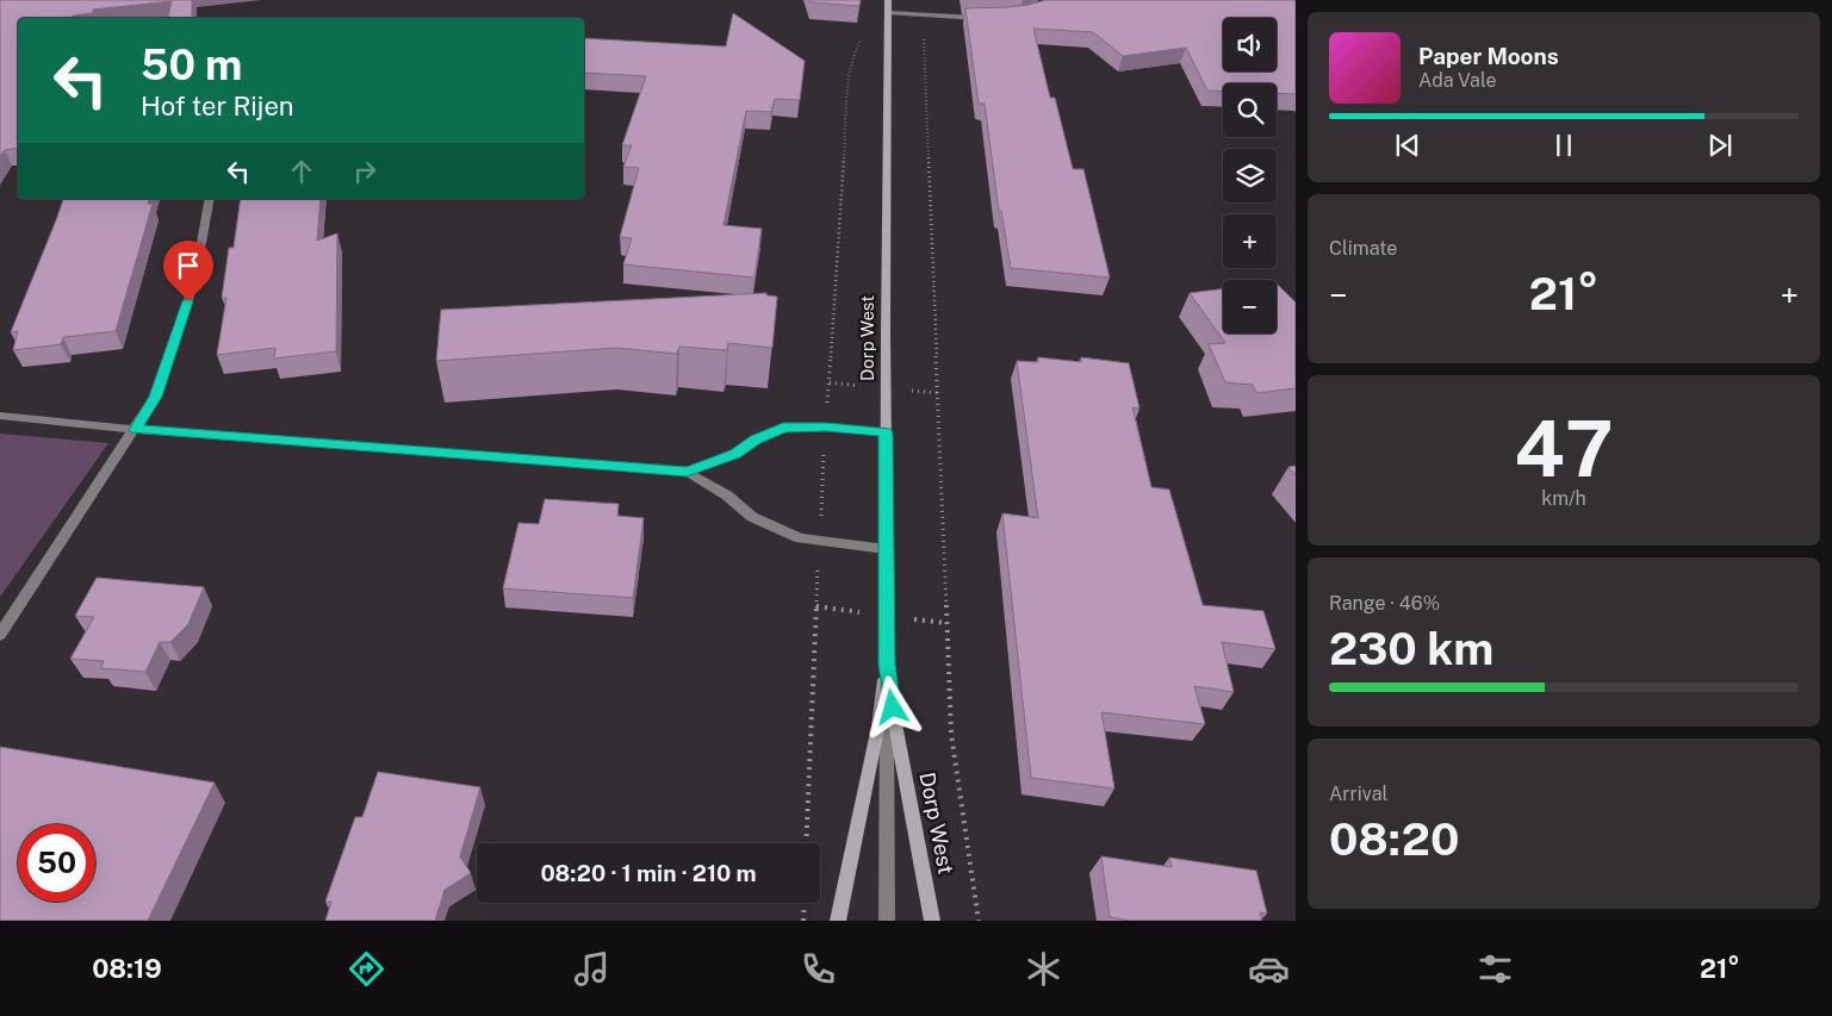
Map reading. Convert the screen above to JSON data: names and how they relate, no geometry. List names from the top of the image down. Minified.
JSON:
{"streets":{"main road":["Dorp West"]},"page":{"map_buttons":["+","−"],"turn":["50 m","Hof ter Rijen"],"song":["Paper Moons","Ada Vale"],"tile":["Climate",["47","km/h"],["Range · 46%","230 km"],["Arrival","08:20"]],"heat":["−","21°","+"],"limit":"50","trip":"08:20 · 1 min · 210 m","tabs":["08:19","21°"]}}
